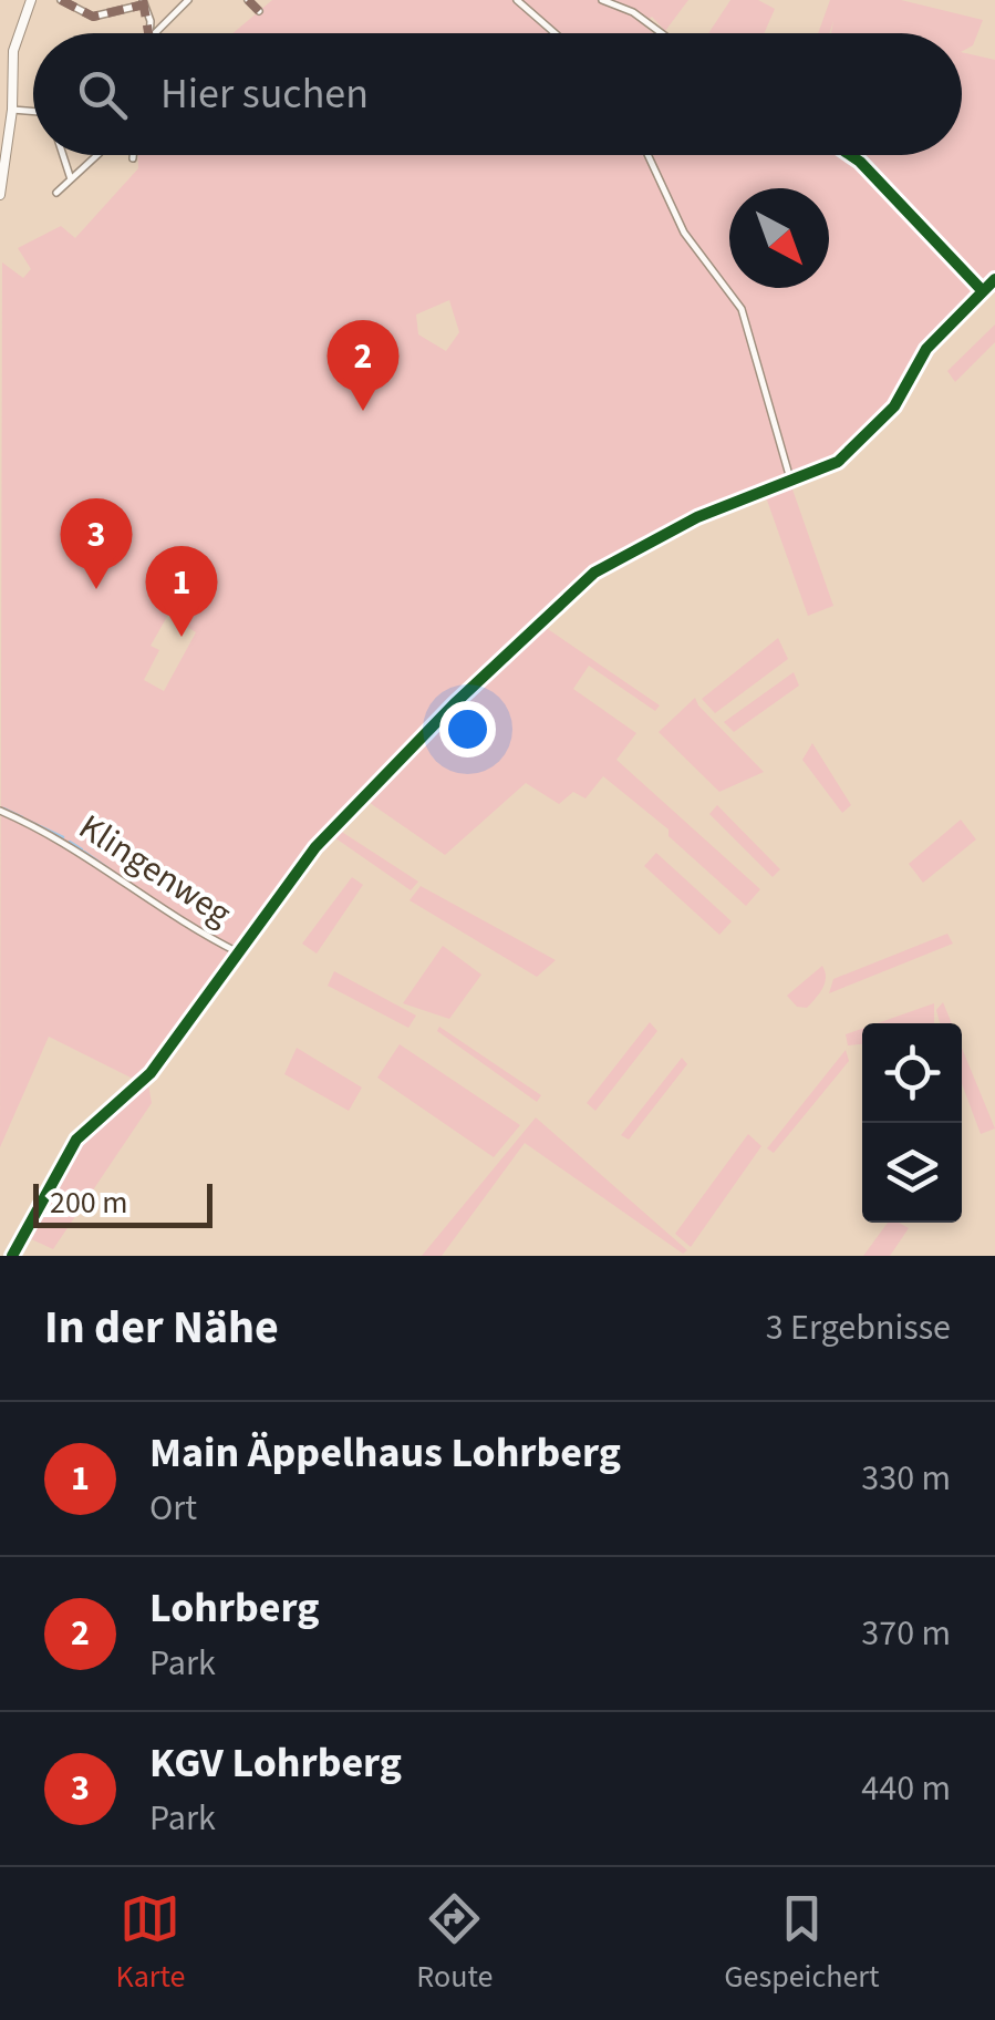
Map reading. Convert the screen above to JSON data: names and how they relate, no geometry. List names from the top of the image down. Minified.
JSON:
{"streets":{"street":["Klingenweg"]},"scale_bar":"200 m","north":"bottom right","page":{"search":"Hier suchen","pins":["2","3","1"],"scale":"200 m","heading":["In der Nähe","3 Ergebnisse"],"list":[{"mark":"1","name":"Main Äppelhaus Lohrberg","note":"Ort","value":"330 m"},{"mark":"2","name":"Lohrberg","note":"Park","value":"370 m"},{"mark":"3","name":"KGV Lohrberg","note":"Park","value":"440 m"}],"nav":["Karte","Route","Gespeichert"]}}
